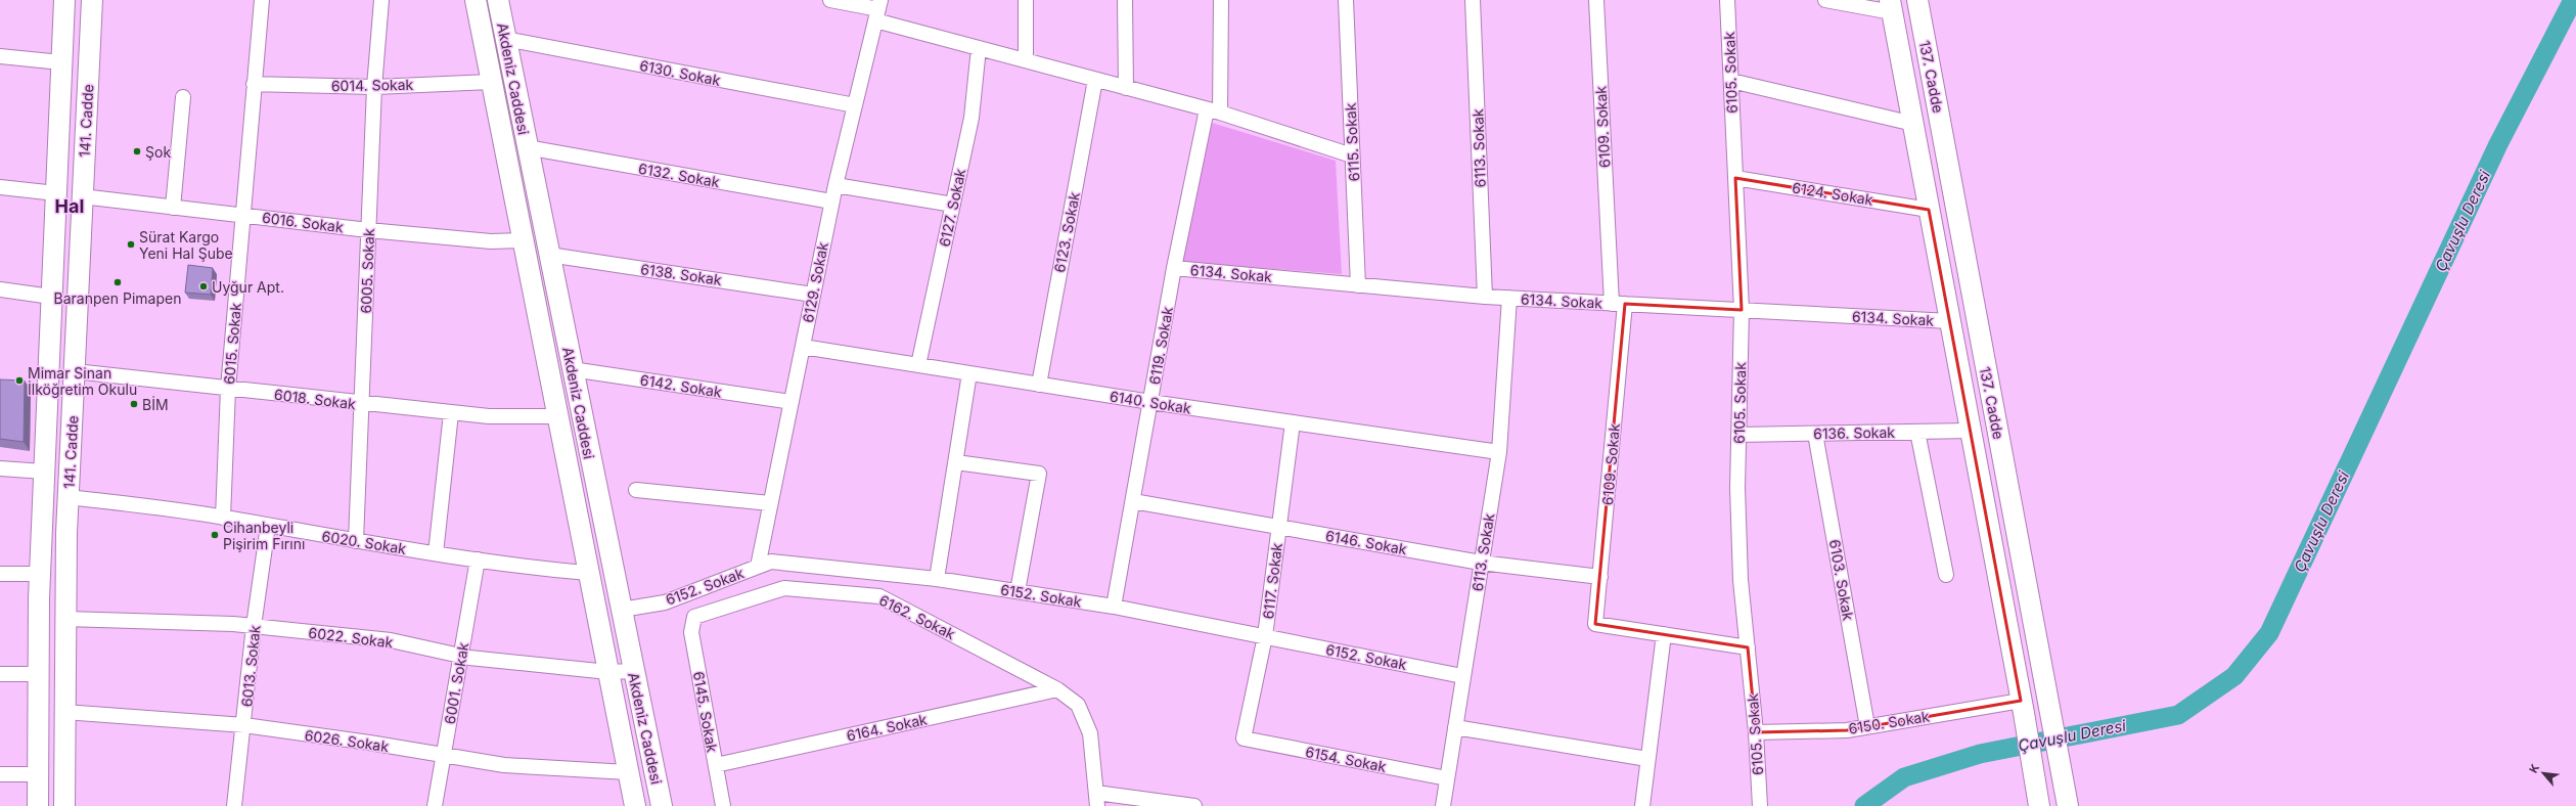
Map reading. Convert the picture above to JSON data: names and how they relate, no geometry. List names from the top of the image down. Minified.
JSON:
{"streets":{"street":["6130. Sokak","6105. Sokak","137. Cadde","Akdeniz Caddesi","6014. Sokak","141. Cadde","6109. Sokak","6115. Sokak","6113. Sokak","6132. Sokak","6124. Sokak","6127. Sokak","6016. Sokak","6123. Sokak","6005. Sokak","6134. Sokak","6138. Sokak","6129. Sokak","6015. Sokak","6119. Sokak","6142. Sokak","6018. Sokak","6140. Sokak","6136. Sokak","6020. Sokak","6146. Sokak","6103. Sokak","6117. Sokak","6152. Sokak","6162. Sokak","6022. Sokak","6013. Sokak","6001. Sokak","6145. Sokak","6150. Sokak","6164. Sokak","6026. Sokak","6154. Sokak"]},"crossings":[["6130. Sokak","Akdeniz Caddesi"],["6130. Sokak","6129. Sokak"],["6105. Sokak","6124. Sokak"],["6105. Sokak","6134. Sokak"],["6105. Sokak","6136. Sokak"],["6105. Sokak","6150. Sokak"],["137. Cadde","6124. Sokak"],["137. Cadde","6134. Sokak"],["137. Cadde","6136. Sokak"],["137. Cadde","6150. Sokak"],["Akdeniz Caddesi","6014. Sokak"],["Akdeniz Caddesi","6132. Sokak"],["Akdeniz Caddesi","6016. Sokak"],["Akdeniz Caddesi","6138. Sokak"],["Akdeniz Caddesi","6142. Sokak"],["Akdeniz Caddesi","6018. Sokak"],["Akdeniz Caddesi","6020. Sokak"],["Akdeniz Caddesi","6152. Sokak"],["Akdeniz Caddesi","6022. Sokak"],["Akdeniz Caddesi","6026. Sokak"],["6014. Sokak","6005. Sokak"],["6014. Sokak","6015. Sokak"],["141. Cadde","6016. Sokak"],["141. Cadde","6018. Sokak"],["141. Cadde","6020. Sokak"],["141. Cadde","6022. Sokak"],["141. Cadde","6026. Sokak"],["6109. Sokak","6134. Sokak"],["6109. Sokak","6146. Sokak"],["6115. Sokak","6134. Sokak"],["6113. Sokak","6134. Sokak"],["6113. Sokak","6140. Sokak"],["6113. Sokak","6146. Sokak"],["6113. Sokak","6152. Sokak"],["6113. Sokak","6154. Sokak"],["6132. Sokak","6129. Sokak"],["6127. Sokak","6140. Sokak"],["6016. Sokak","6005. Sokak"],["6016. Sokak","6015. Sokak"],["6123. Sokak","6140. Sokak"],["6005. Sokak","6018. Sokak"],["6005. Sokak","6020. Sokak"],["6134. Sokak","6119. Sokak"],["6138. Sokak","6129. Sokak"],["6129. Sokak","6142. Sokak"],["6129. Sokak","6140. Sokak"],["6129. Sokak","6152. Sokak"],["6015. Sokak","6018. Sokak"],["6015. Sokak","6020. Sokak"],["6119. Sokak","6140. Sokak"],["6119. Sokak","6146. Sokak"],["6119. Sokak","6152. Sokak"],["6140. Sokak","6117. Sokak"],["6136. Sokak","6103. Sokak"],["6020. Sokak","6013. Sokak"],["6020. Sokak","6001. Sokak"],["6146. Sokak","6117. Sokak"],["6103. Sokak","6150. Sokak"],["6117. Sokak","6152. Sokak"],["6117. Sokak","6154. Sokak"],["6162. Sokak","6145. Sokak"],["6162. Sokak","6164. Sokak"],["6022. Sokak","6013. Sokak"],["6022. Sokak","6001. Sokak"],["6013. Sokak","6026. Sokak"],["6001. Sokak","6026. Sokak"],["6145. Sokak","6164. Sokak"]],"districts":["Hal"],"water":["Çavuşlu Deresi"],"places":["Şok","Sürat Kargo Yeni Hal Şube","Baranpen Pimapen","Uyğur Apt.","Mimar Sinan İlköğretim Okulu","BİM","Cihanbeyli Pişirim Fırını"],"north":"top left"}
